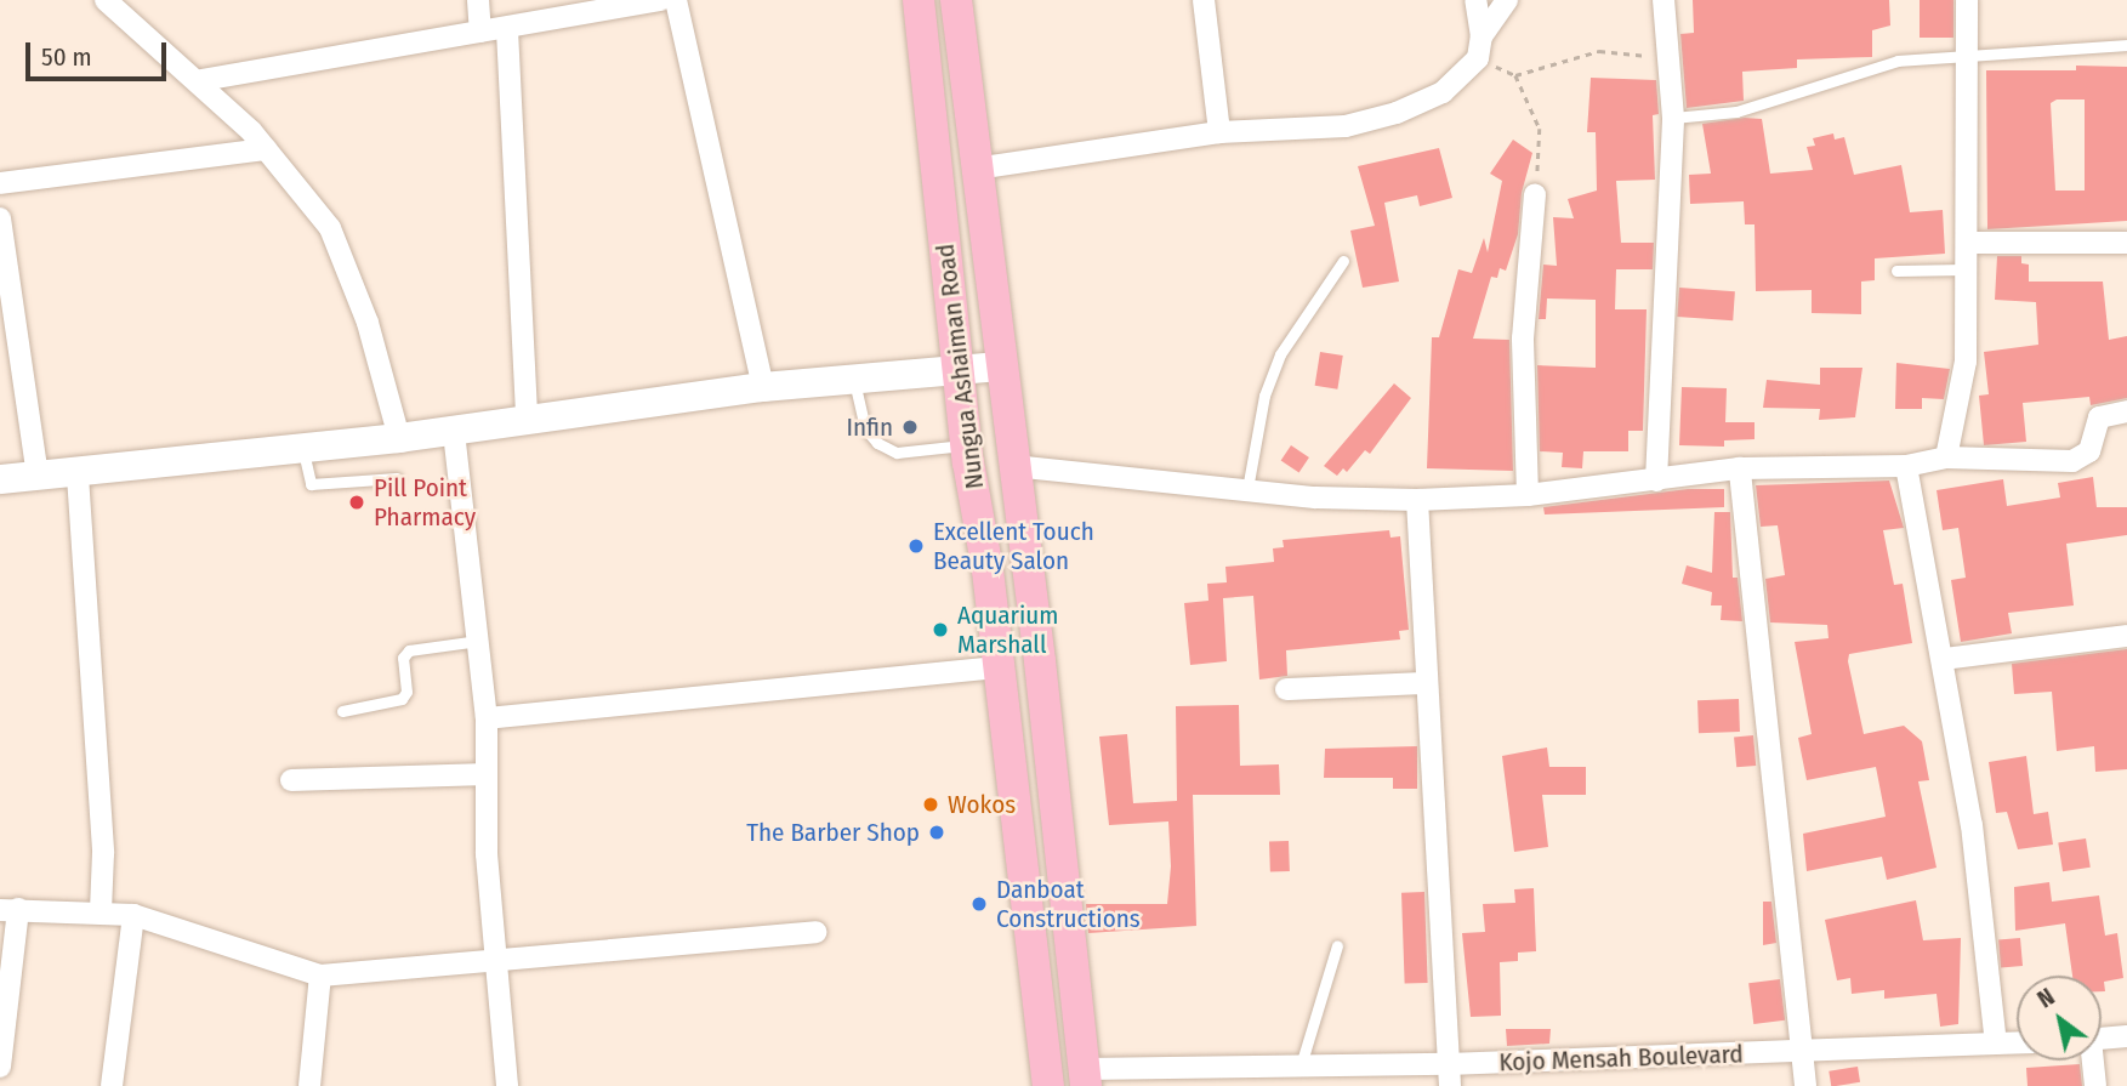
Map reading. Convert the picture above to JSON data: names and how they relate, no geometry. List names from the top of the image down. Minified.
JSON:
{"streets":{"main road":["Nungua Ashaiman Road"],"street":["Kojo Mensah Boulevard"]},"crossings":[["Nungua Ashaiman Road","Kojo Mensah Boulevard"]],"places":["Infin","Pill Point Pharmacy","Excellent Touch Beauty Salon","Aquarium Marshall","Wokos","The Barber Shop","Danboat Constructions"],"scale_bar":"50 m","north":"top left"}
